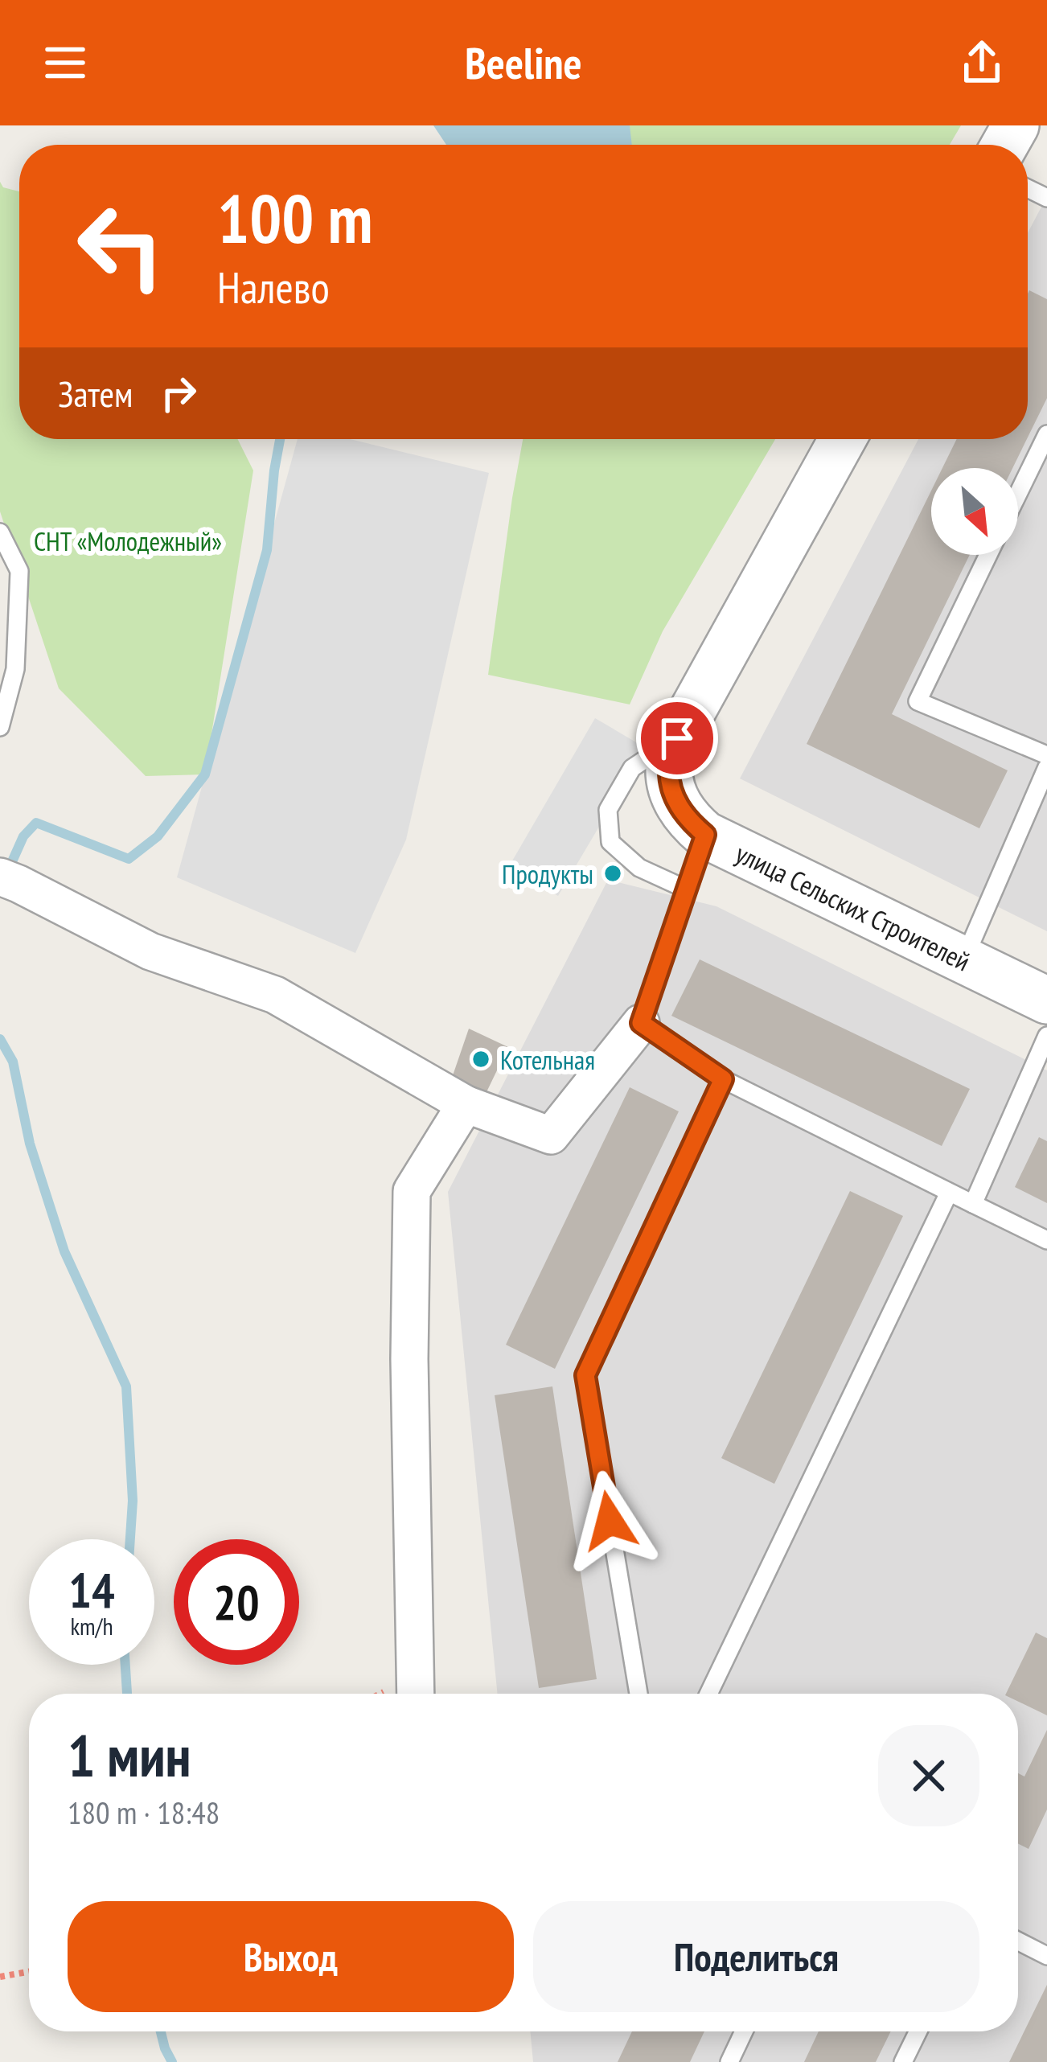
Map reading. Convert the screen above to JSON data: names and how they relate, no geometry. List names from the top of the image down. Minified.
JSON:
{"streets":{"street":["улица Сельских Строителей"]},"parks":["СНТ «Молодежный»"],"places":["Продукты","Котельная"],"north":"bottom right","page":{"header":"Beeline","turn":["100 m","Налево"],"then":"Затем","speed":"14 km/h","limit":"20","heading":["1 мин","180 m · 18:48"],"buttons":["Выход","Поделиться"]}}
